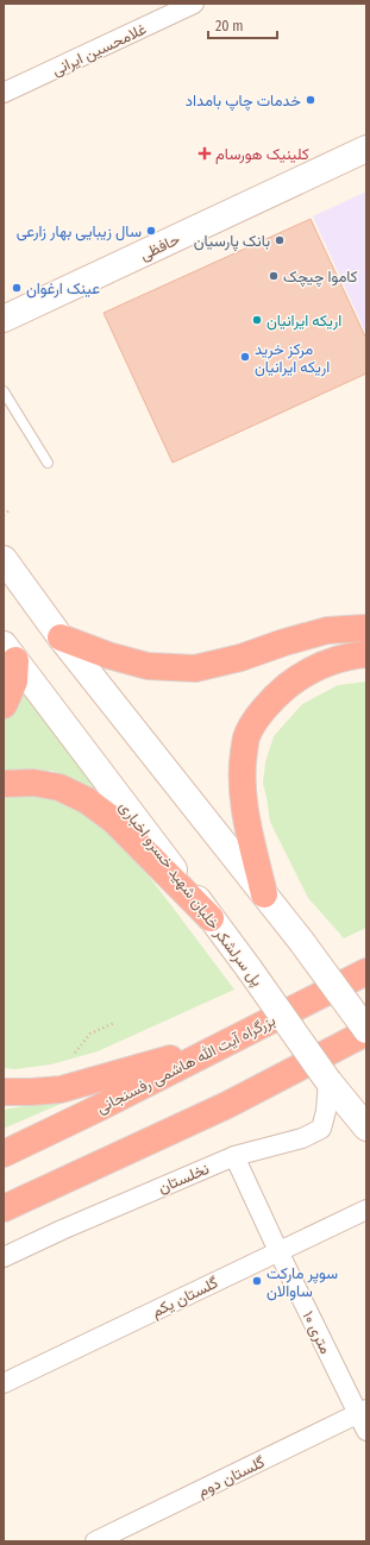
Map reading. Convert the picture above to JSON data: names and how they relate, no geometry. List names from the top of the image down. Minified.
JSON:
{"streets":{"highway":["بزرگراه آیت الله هاشمی رفسنجانی"],"main road":["حافظی","پل سرلشکر خلبان شهید خسرو اخباری"],"street":["غلامحسین ایرانی","نخلستان","گلستان یکم","۱۰ متری","گلستان دوم"]},"crossings":[["پل سرلشکر خلبان شهید خسرو اخباری","نخلستان"],["نخلستان","۱۰ متری"],["گلستان یکم","۱۰ متری"],["۱۰ متری","گلستان دوم"]],"places":{"other":["خدمات چاپ بامداد","سال زیبایی بهار زارعی","بانک پارسیان","کاموا چیچک","عینک ارغوان","اریکه ایرانیان","مرکز خرید اریکه ایرانیان","سوپر مارکت ساوالان"],"health":["کلینیک هورسام"]},"scale_bar":"20 m"}
